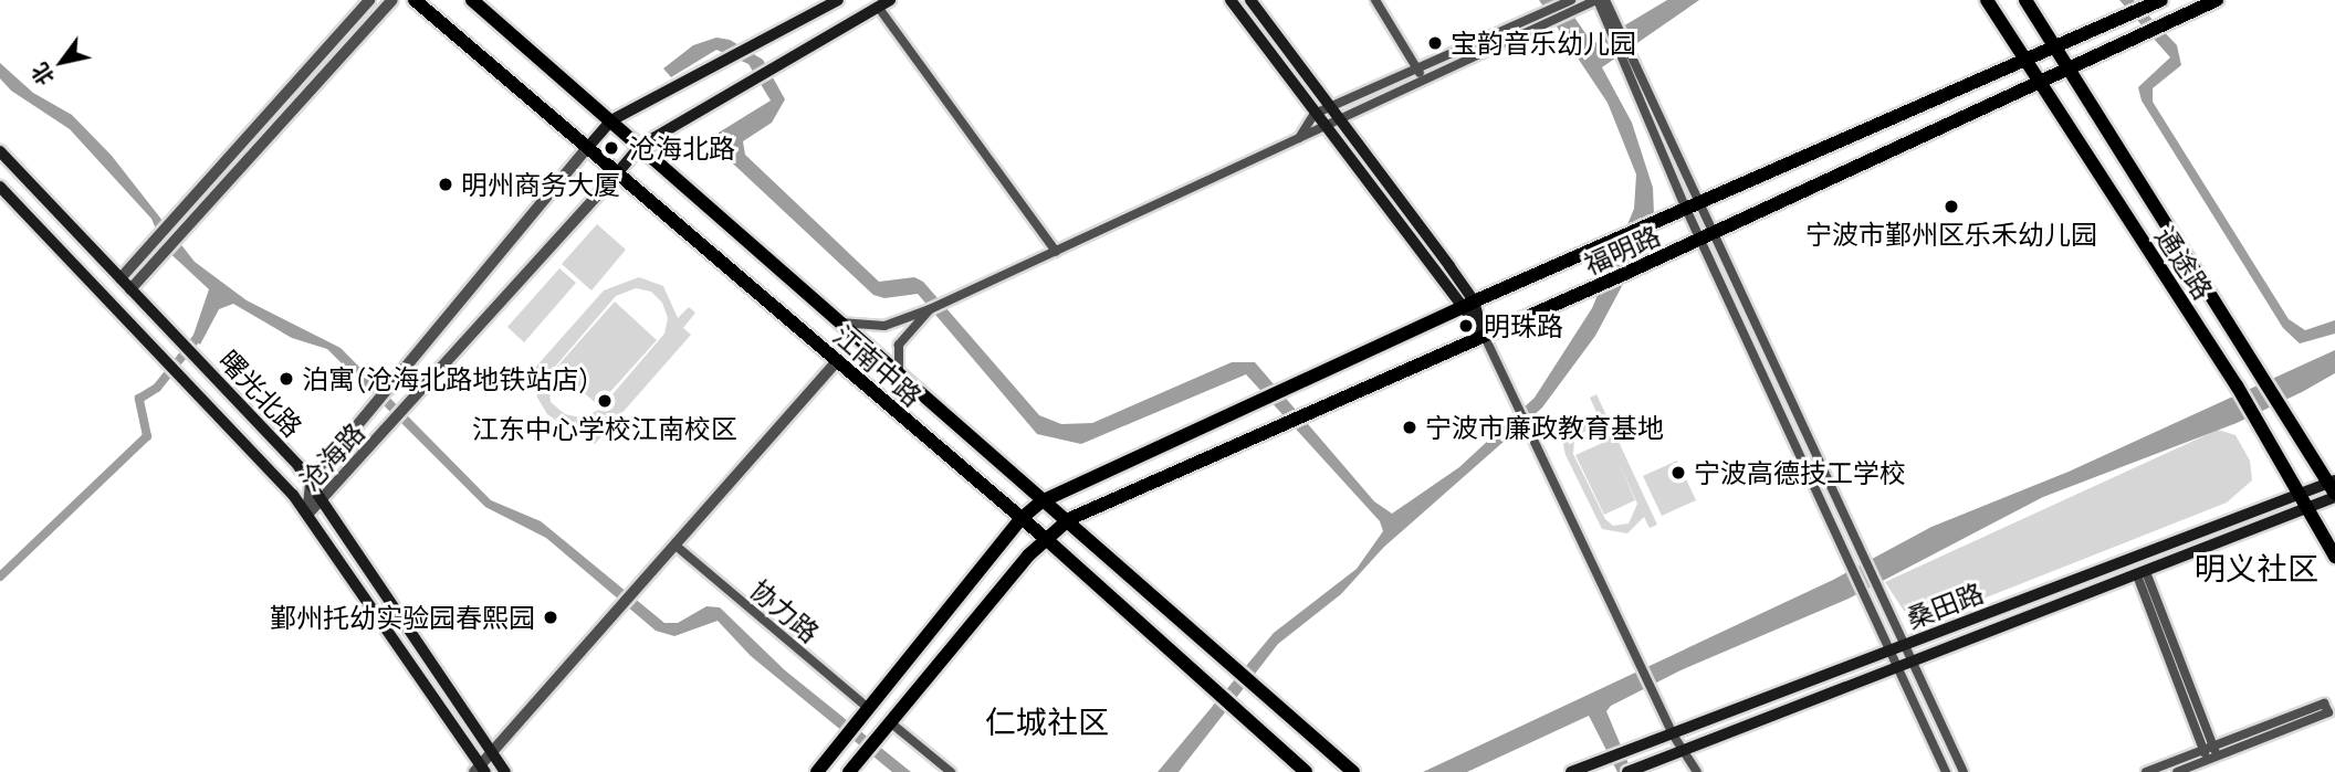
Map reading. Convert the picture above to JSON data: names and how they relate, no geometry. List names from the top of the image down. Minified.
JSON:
{"streets":{"main road":["福明路","通途路","江南中路","曙光北路","沧海路","桑田路"],"street":["协力路"]},"crossings":[["福明路","通途路"],["福明路","江南中路"],["福明路","协力路"],["通途路","桑田路"],["江南中路","沧海路"],["曙光北路","沧海路"]],"districts":["明义社区","仁城社区"],"places":["宝韵音乐幼儿园","沧海北路","明州商务大厦","宁波市鄞州区乐禾幼儿园","明珠路","泊寓(沧海北路地铁站店)","江东中心学校江南校区","宁波市廉政教育基地","宁波高德技工学校","鄞州托幼实验园春熙园"],"north":"bottom left"}
